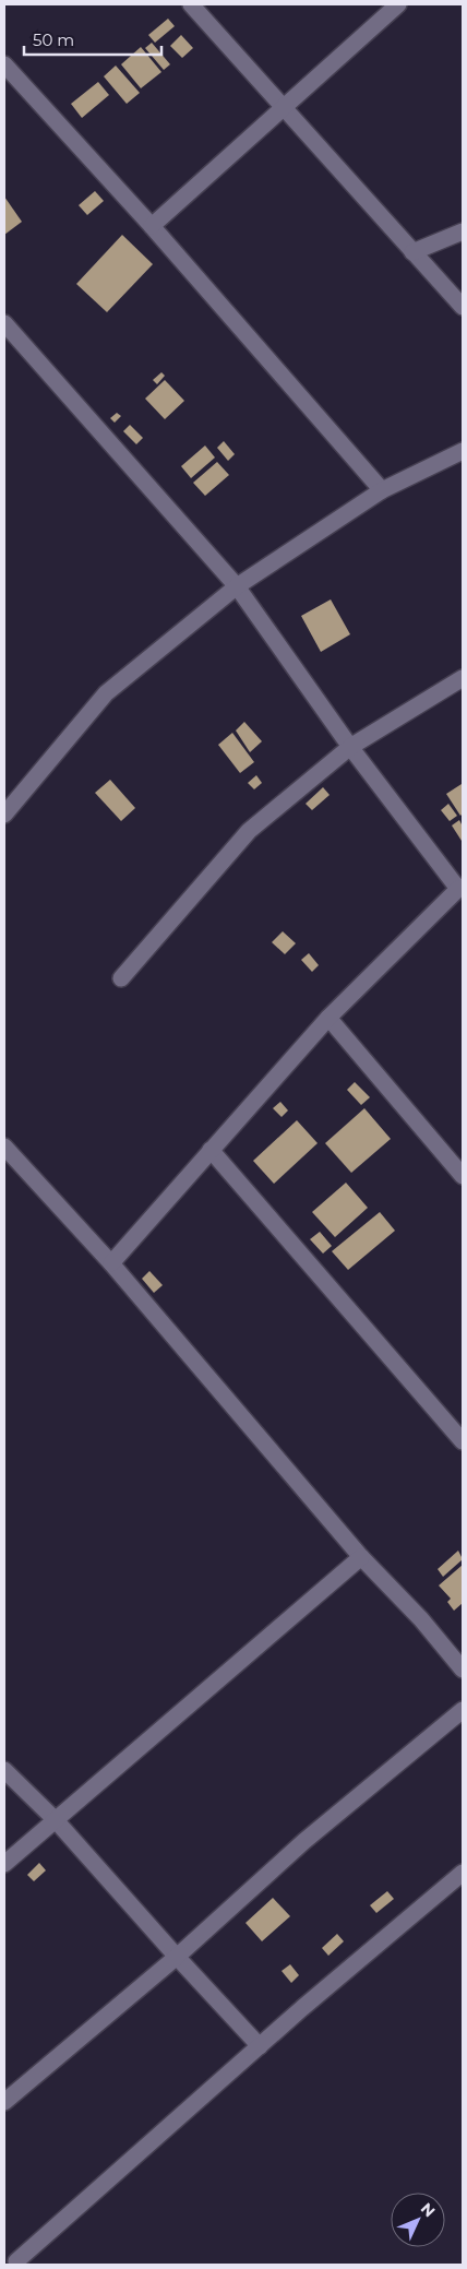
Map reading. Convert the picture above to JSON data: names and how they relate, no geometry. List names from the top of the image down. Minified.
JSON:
{"scale_bar":"50 m","north":"top right"}
